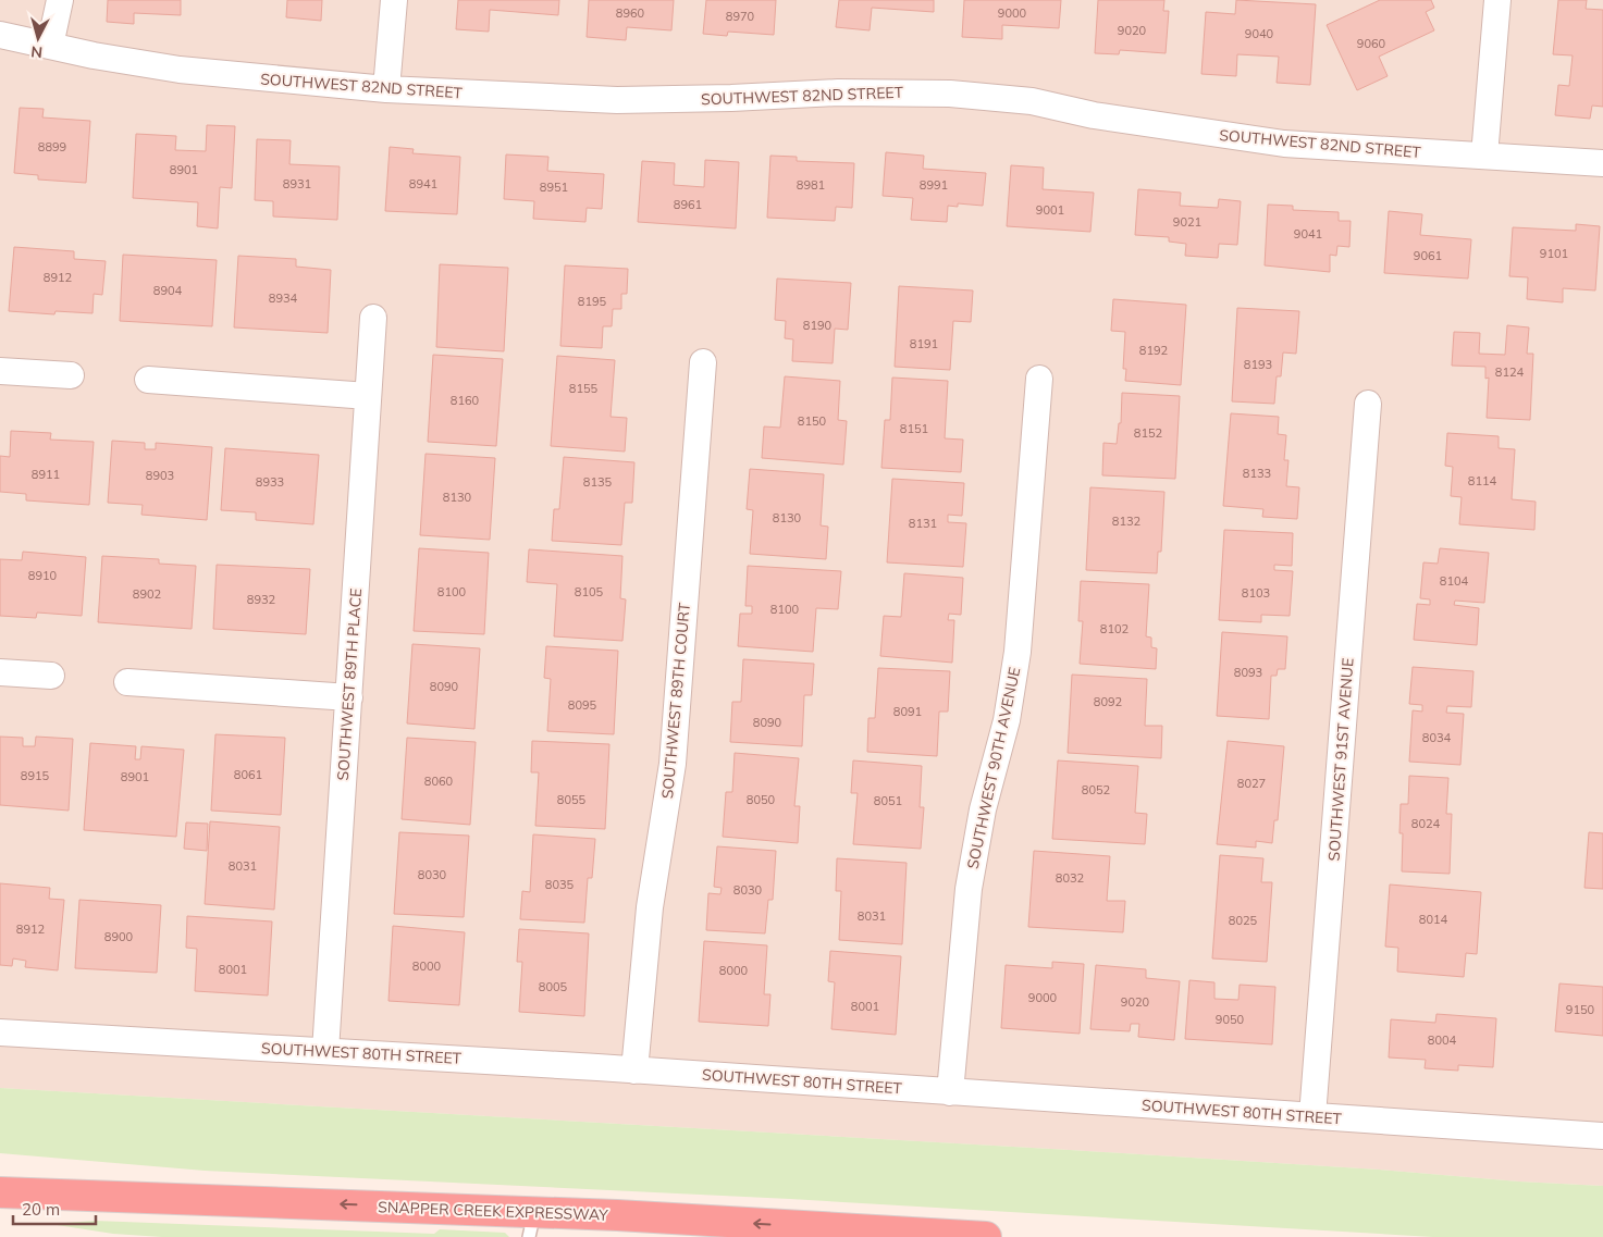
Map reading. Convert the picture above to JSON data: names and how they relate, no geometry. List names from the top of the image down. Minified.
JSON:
{"streets":{"highway":["SNAPPER CREEK EXPRESSWAY"],"street":["SOUTHWEST 82ND STREET","SOUTHWEST 89TH PLACE","SOUTHWEST 89TH COURT","SOUTHWEST 91ST AVENUE","SOUTHWEST 90TH AVENUE","SOUTHWEST 80TH STREET"]},"crossings":[["SOUTHWEST 89TH PLACE","SOUTHWEST 80TH STREET"],["SOUTHWEST 89TH COURT","SOUTHWEST 80TH STREET"],["SOUTHWEST 91ST AVENUE","SOUTHWEST 80TH STREET"],["SOUTHWEST 90TH AVENUE","SOUTHWEST 80TH STREET"]],"one_way":["SNAPPER CREEK EXPRESSWAY"],"house_numbers":["8960","9000","8970","9020","9040","9060","8899","8901","8931","8941","8981","8991","8951","8961","9001","9021","9041","9101","9061","8912","8904","8934","8195","8190","8191","8192","8193","8124","8155","8160","8150","8151","8152","8133","8911","8903","8114","8933","8135","8130","8130","8132","8131","8910","8104","8100","8105","8103","8902","8932","8100","8102","8093","8090","8092","8095","8091","8090","8034","8061","8915","8901","8060","8027","8052","8055","8050","8051","8024","8031","8030","8032","8035","8030","8031","8014","8025","8912","8900","8000","8001","8000","8005","9000","9020","8001","9150","9050","8004"],"scale_bar":"20 m","north":"bottom"}
